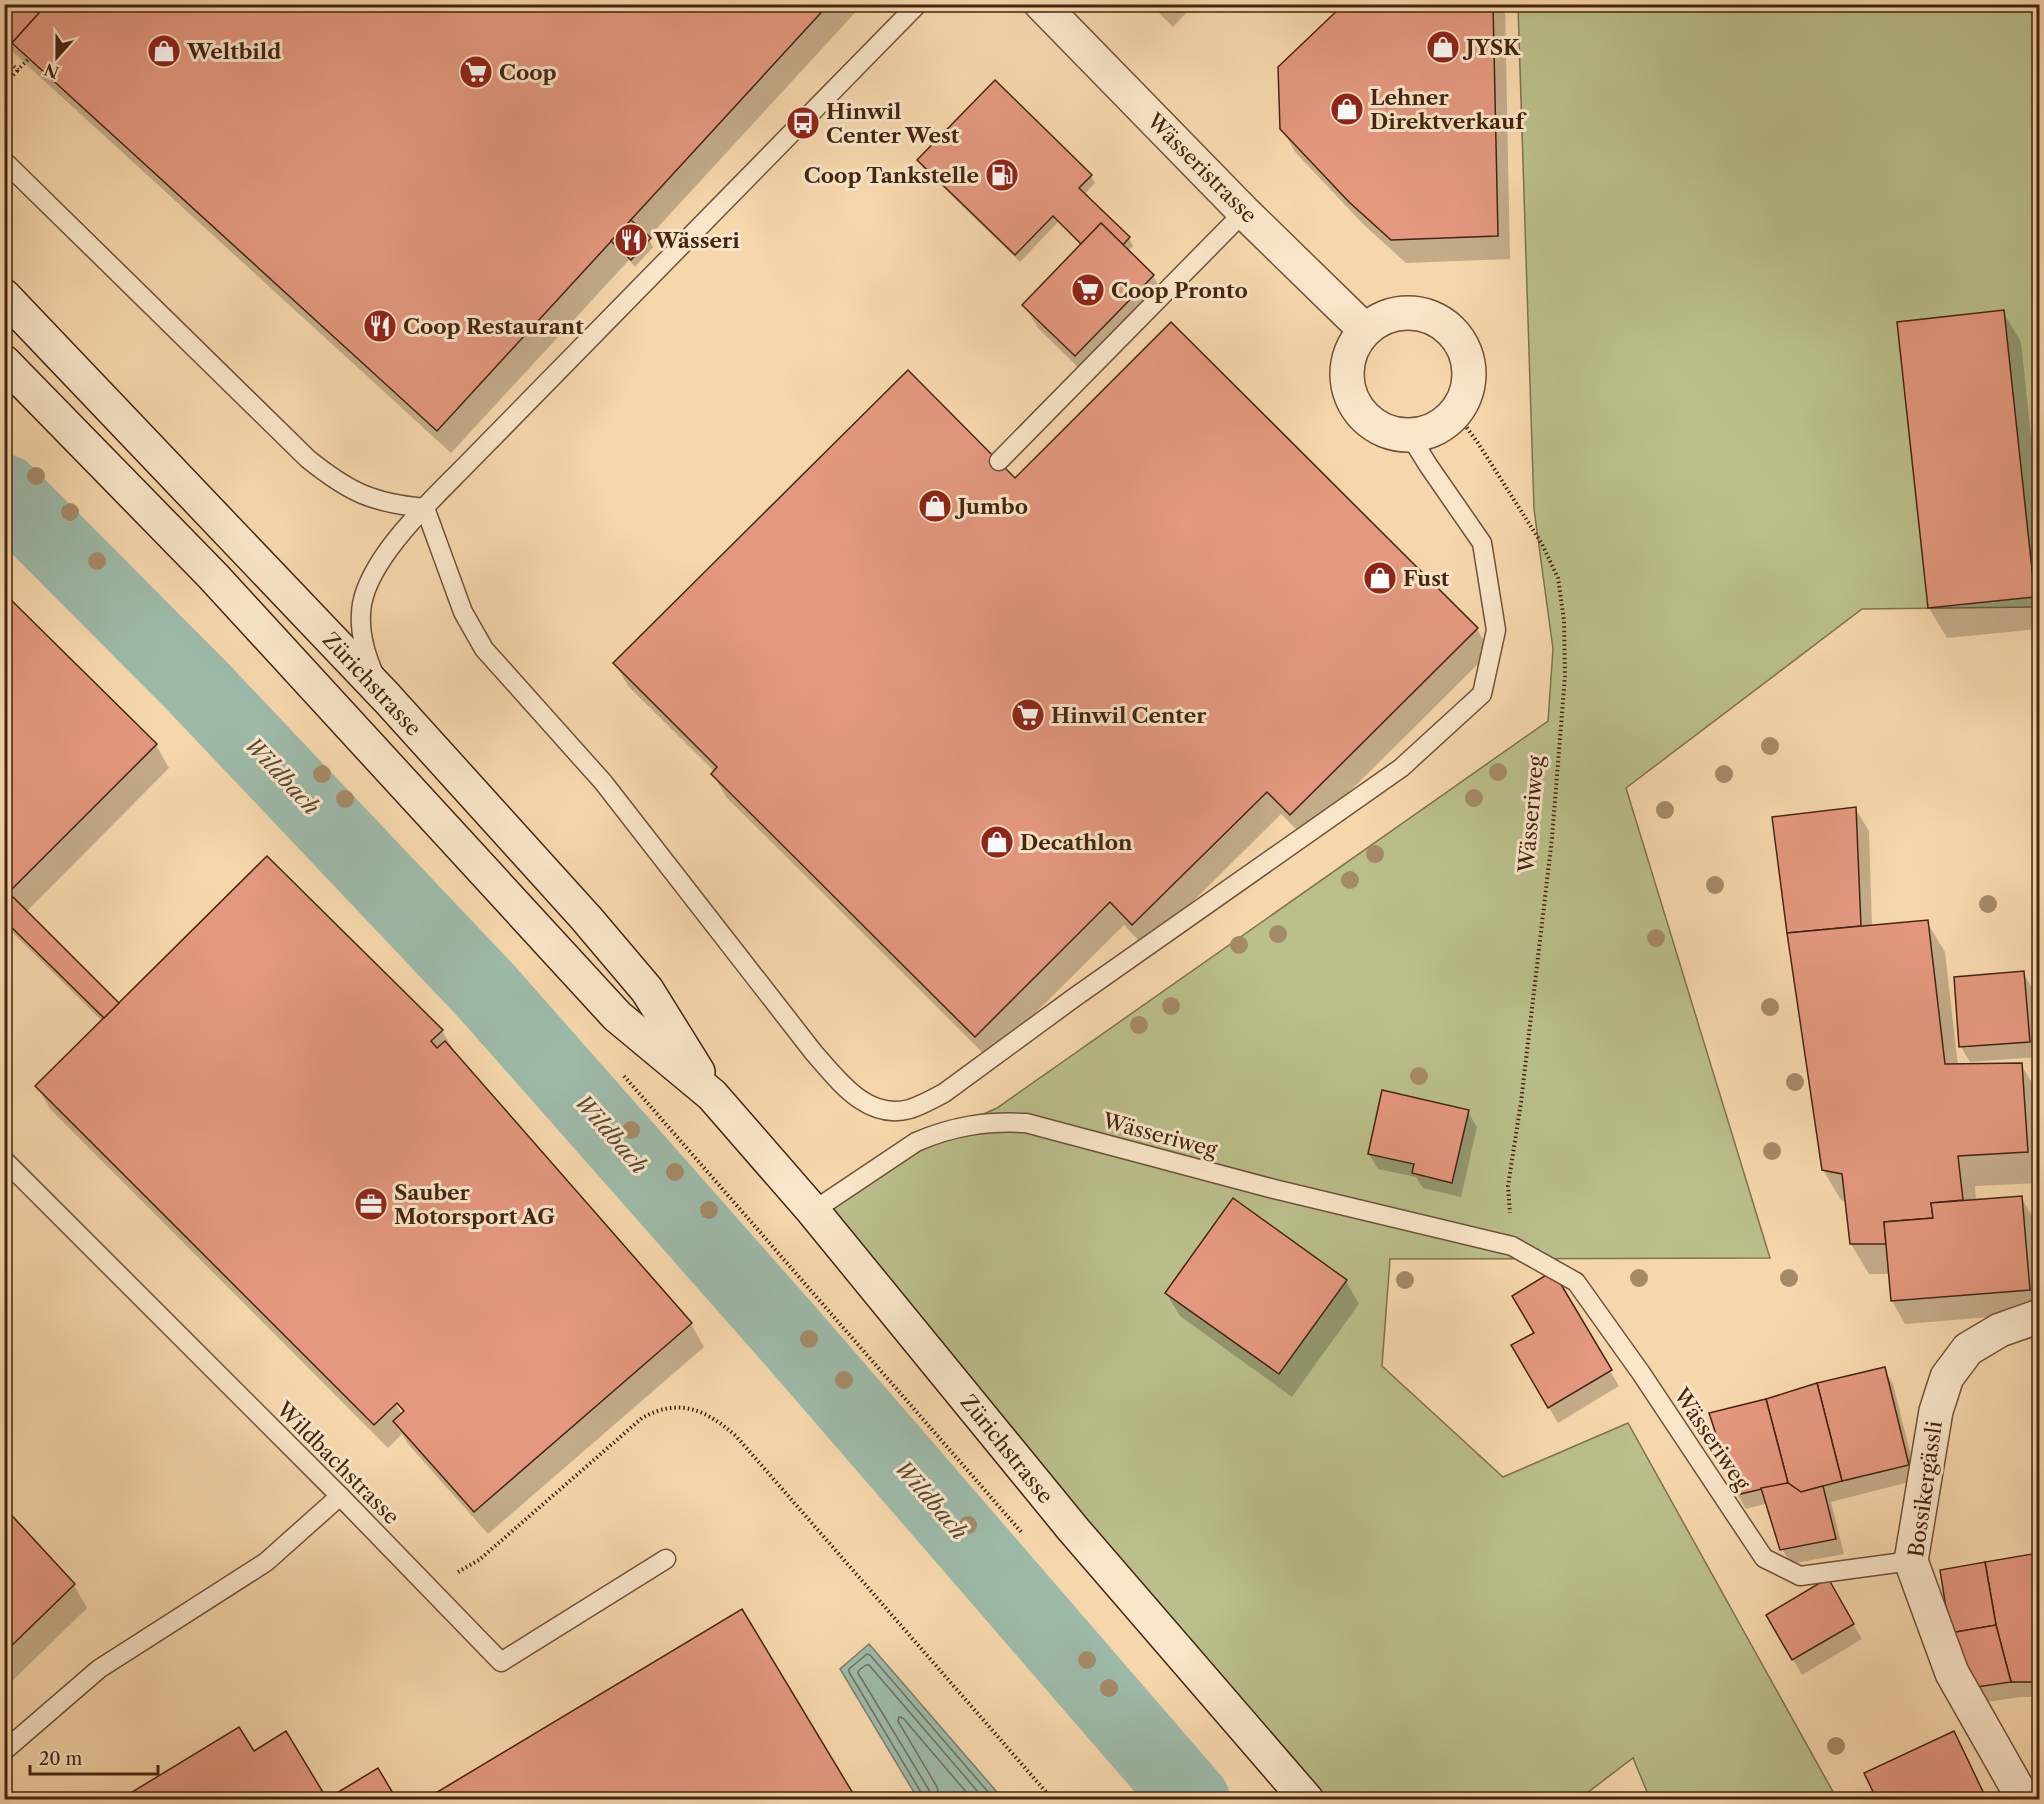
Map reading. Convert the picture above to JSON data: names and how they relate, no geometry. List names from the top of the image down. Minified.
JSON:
{"streets":{"main road":["Wässeristrasse","Zürichstrasse","Bossikergässli"],"lane":["Wässeriweg","Wildbachstrasse"]},"crossings":[["Wässeristrasse","Wässeriweg"],["Zürichstrasse","Wässeriweg"],["Wässeriweg","Bossikergässli"]],"water":["Wildbach"],"places":{"shop":["JYSK","Weltbild","Lehner Direktverkauf","Jumbo","Fust","Decathlon"],"supermarket":["Coop","Coop Pronto","Hinwil Center"],"bus stop":["Hinwil Center West"],"fuel station":["Coop Tankstelle"],"restaurant":["Wässeri","Coop Restaurant"],"office":["Sauber Motorsport AG"]},"scale_bar":"20 m","north":"bottom"}
